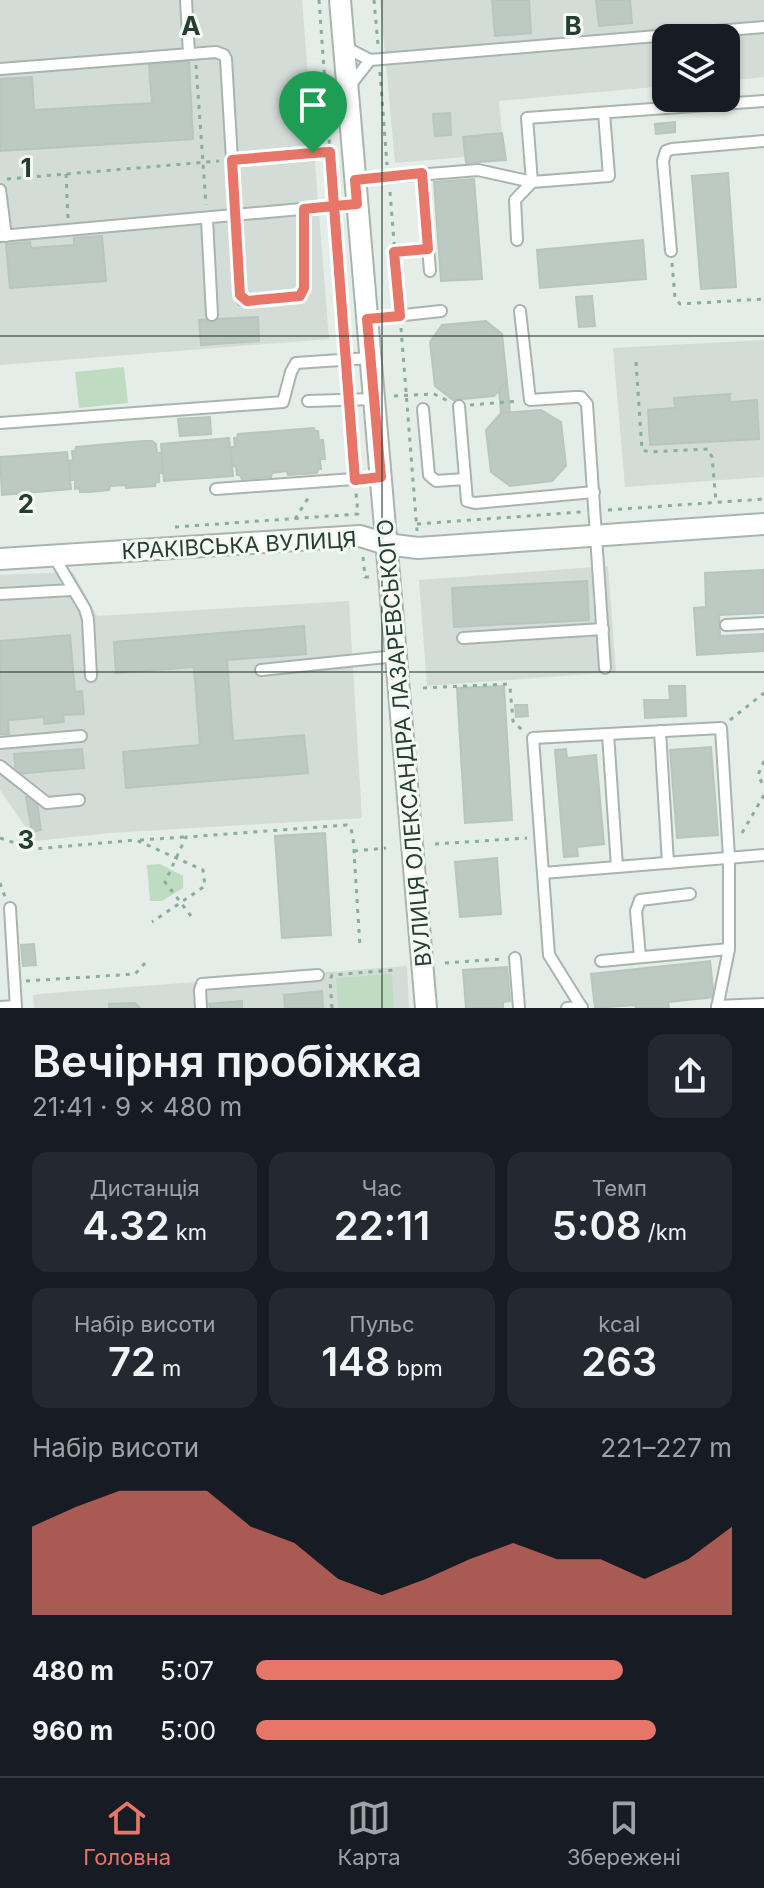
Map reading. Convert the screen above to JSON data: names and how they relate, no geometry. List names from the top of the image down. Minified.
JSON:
{"streets":{"street":["КРАКІВСЬКА ВУЛИЦЯ","ВУЛИЦЯ ОЛЕКСАНДРА ЛАЗАРЕВСЬКОГО"]},"crossings":[["КРАКІВСЬКА ВУЛИЦЯ","ВУЛИЦЯ ОЛЕКСАНДРА ЛАЗАРЕВСЬКОГО"]],"page":{"heading":["Вечірня пробіжка","21:41 · 9 × 480 m"],"stats":[["Дистанція","4.32 km"],["Час","22:11"],["Темп","5:08 /km"],["Набір висоти","72 m"],["Пульс","148 bpm"],["kcal","263"]],"chart":["Набір висоти","221–227 m"],"list":[{"name":"480 m","note":"5:07"},{"name":"960 m","note":"5:00"}],"tabs":["Головна","Карта","Збережені"]},"grid":{"columns":["A","B"],"rows":["1","2","3"]}}
